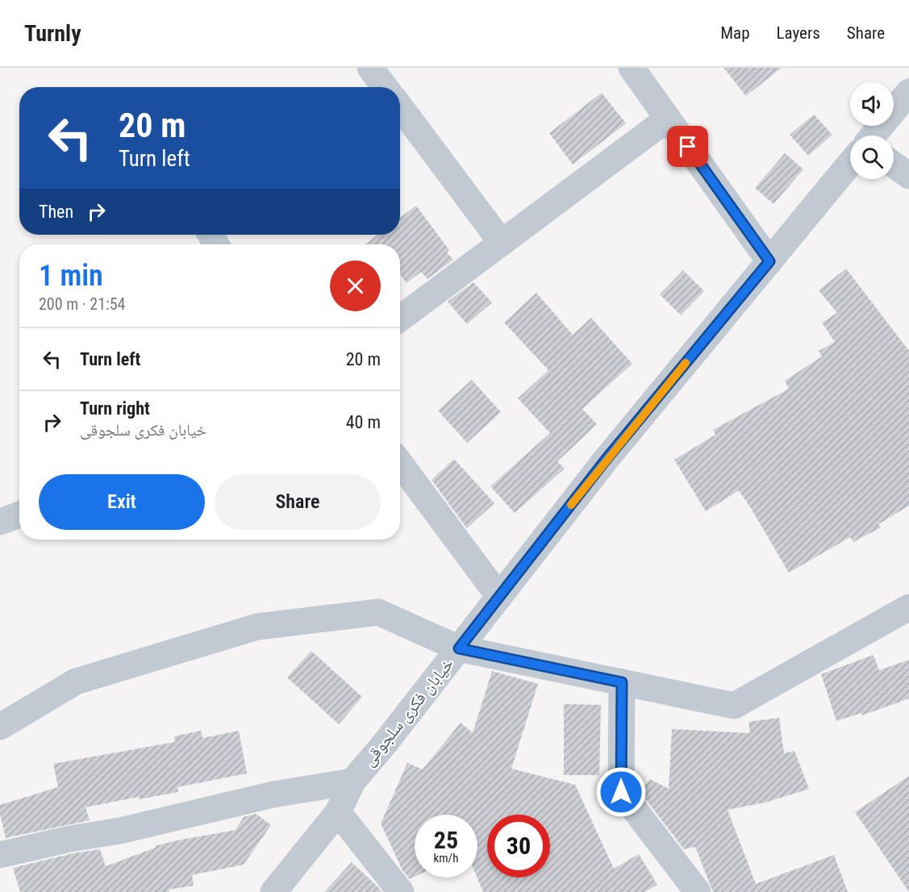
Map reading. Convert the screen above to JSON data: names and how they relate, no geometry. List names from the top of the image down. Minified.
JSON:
{"streets":{"street":["خیابان فکری سلجوقی"]},"page":{"header":"Turnly","nav":["Map","Layers","Share"],"turn":["20 m","Turn left"],"then":"Then","heading":["1 min","200 m · 21:54"],"list":[{"name":"Turn left","value":"20 m"},{"name":"Turn right","note":"خیابان فکری سلجوقی","value":"40 m"}],"buttons":["Exit","Share"],"speed":"25 km/h","limit":"30"}}
